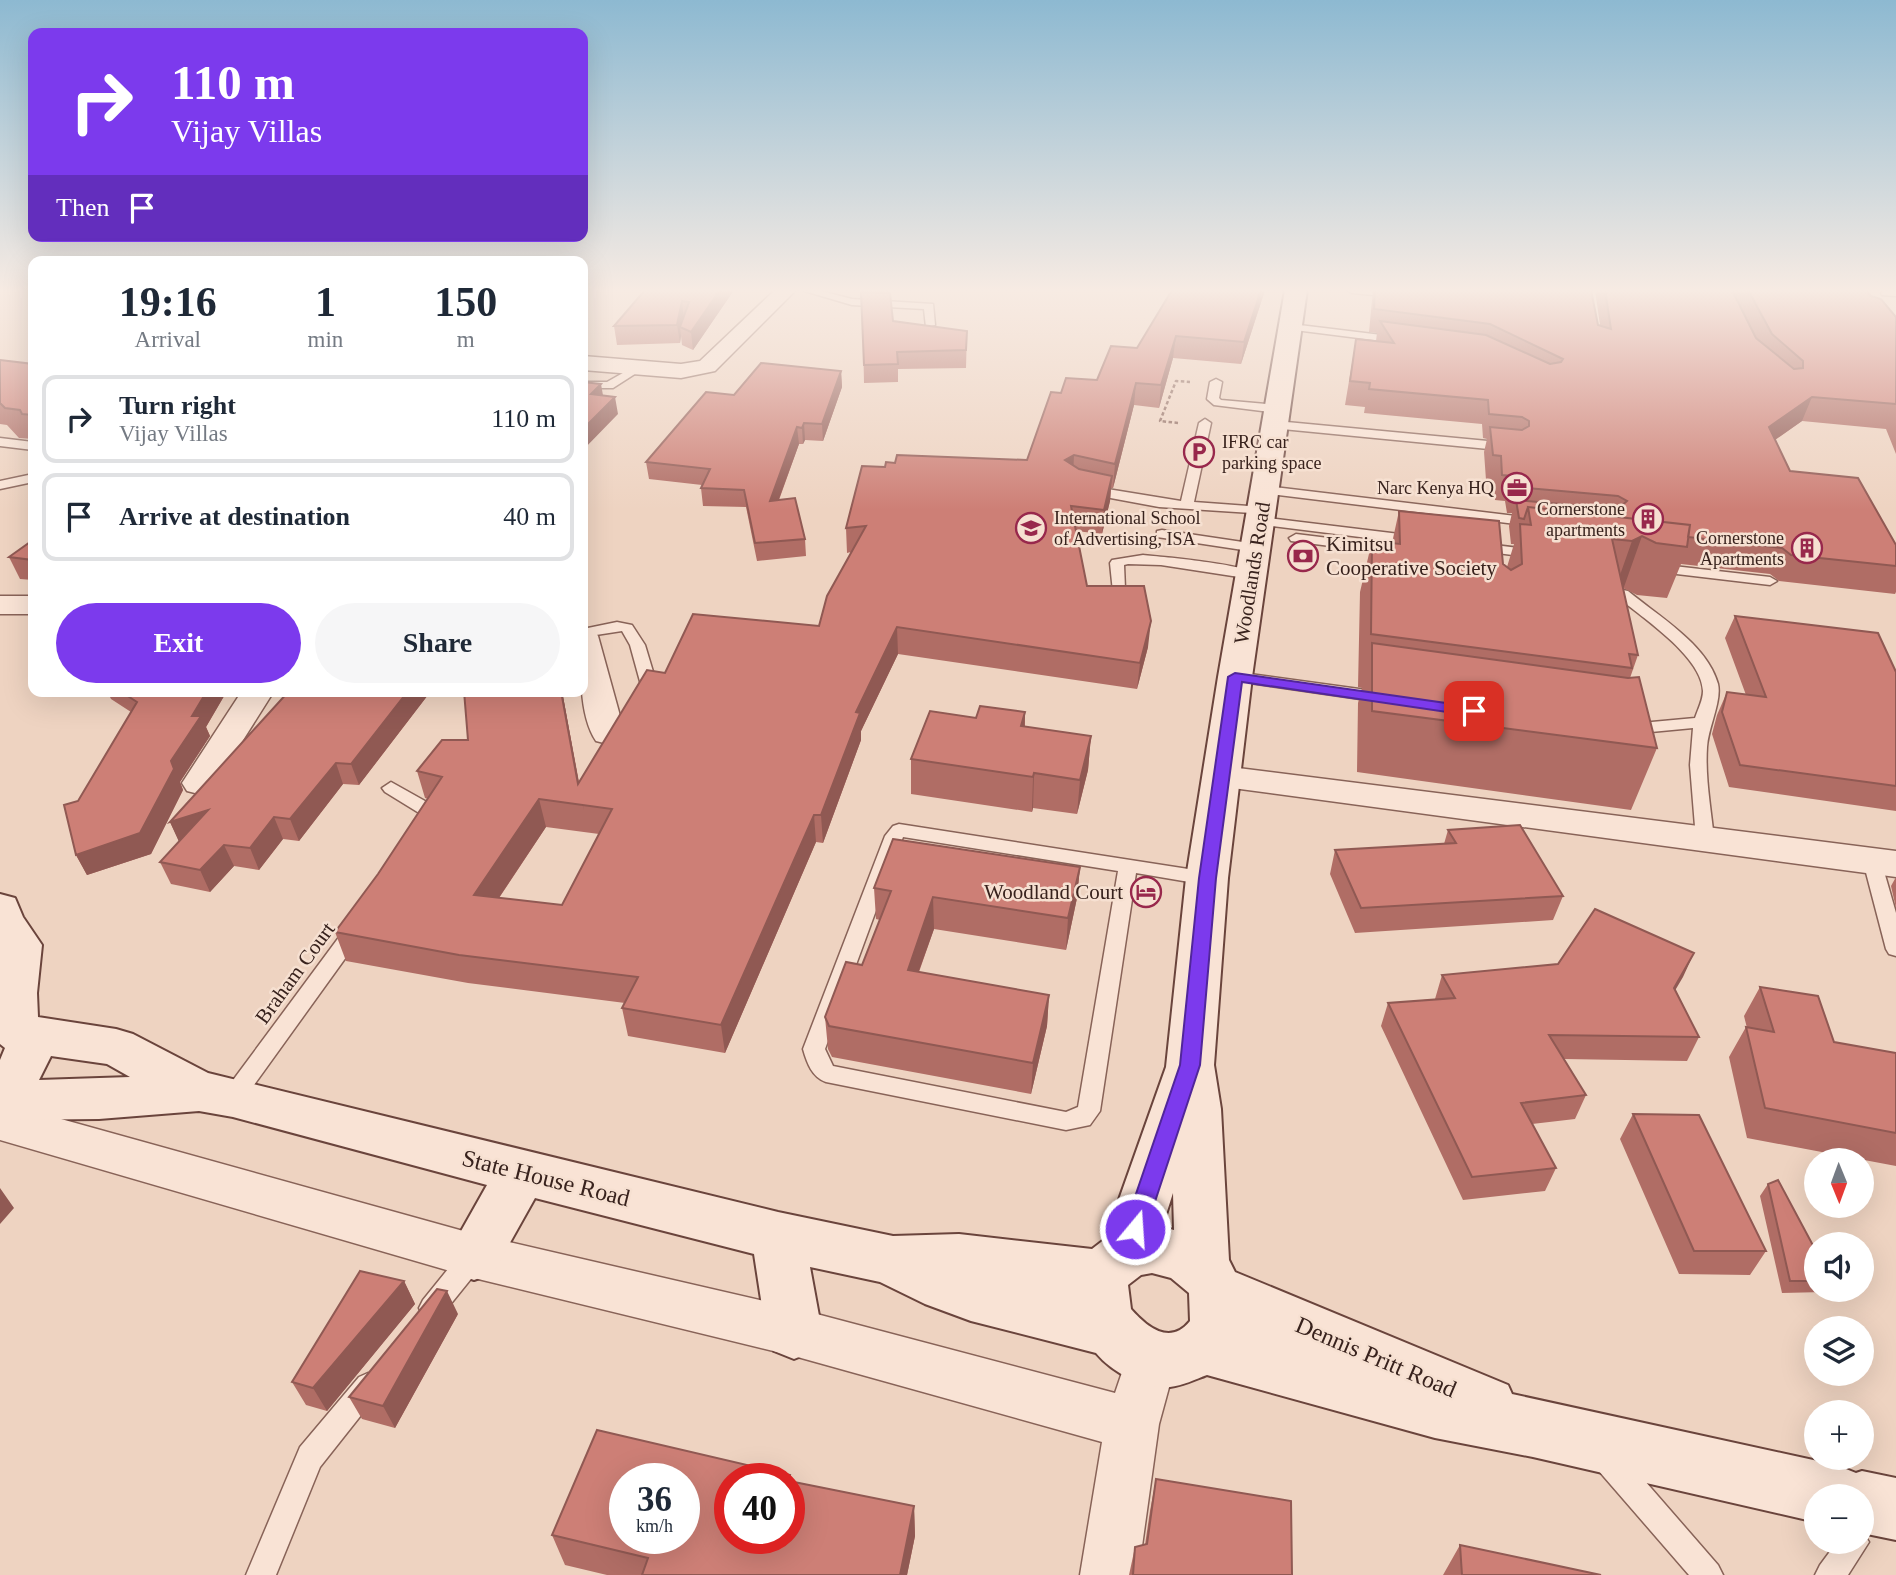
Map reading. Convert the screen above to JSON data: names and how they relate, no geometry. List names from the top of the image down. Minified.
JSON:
{"streets":{"main road":["Woodlands Road","State House Road","Dennis Pritt Road"],"lane":["Braham Court"]},"crossings":[["Woodlands Road","State House Road"],["Woodlands Road","Dennis Pritt Road"],["Braham Court","State House Road"],["State House Road","Dennis Pritt Road"]],"places":{"parking":["IFRC car parking space"],"office":["Narc Kenya HQ"],"building":["Cornerstone apartments","Cornerstone Apartments"],"school or university":["International School of Advertising, ISA"],"bank":["Kimitsu Cooperative Society"],"hotel":["Woodland Court"]},"north":"bottom","page":{"turn":["110 m","Vijay Villas"],"then":"Then","eta":["19:16","Arrival","1","min","150","m"],"list":[{"name":"Turn right","note":"Vijay Villas","value":"110 m"},{"name":"Arrive at destination","value":"40 m"}],"buttons":["Exit","Share"],"map_buttons":["+","−"],"speed":"36 km/h","limit":"40"}}
